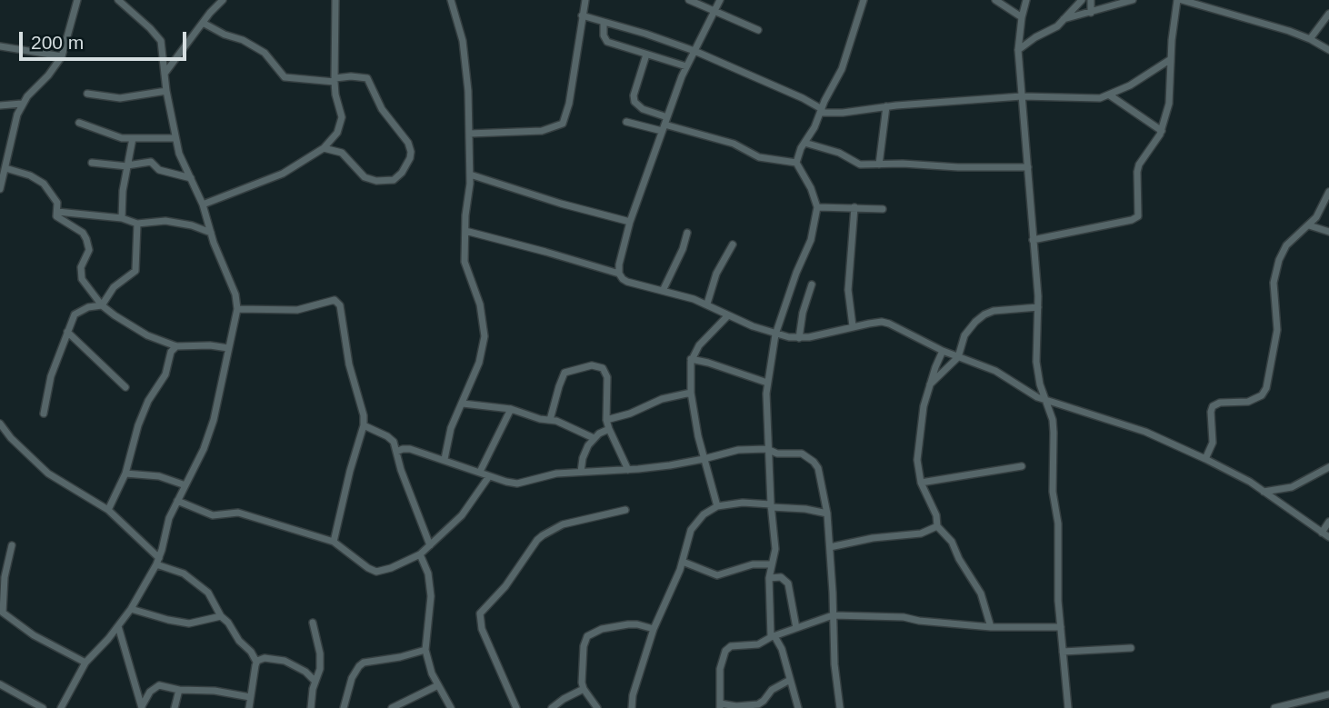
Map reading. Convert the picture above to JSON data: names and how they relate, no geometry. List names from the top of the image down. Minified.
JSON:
{"scale_bar":"200 m"}
